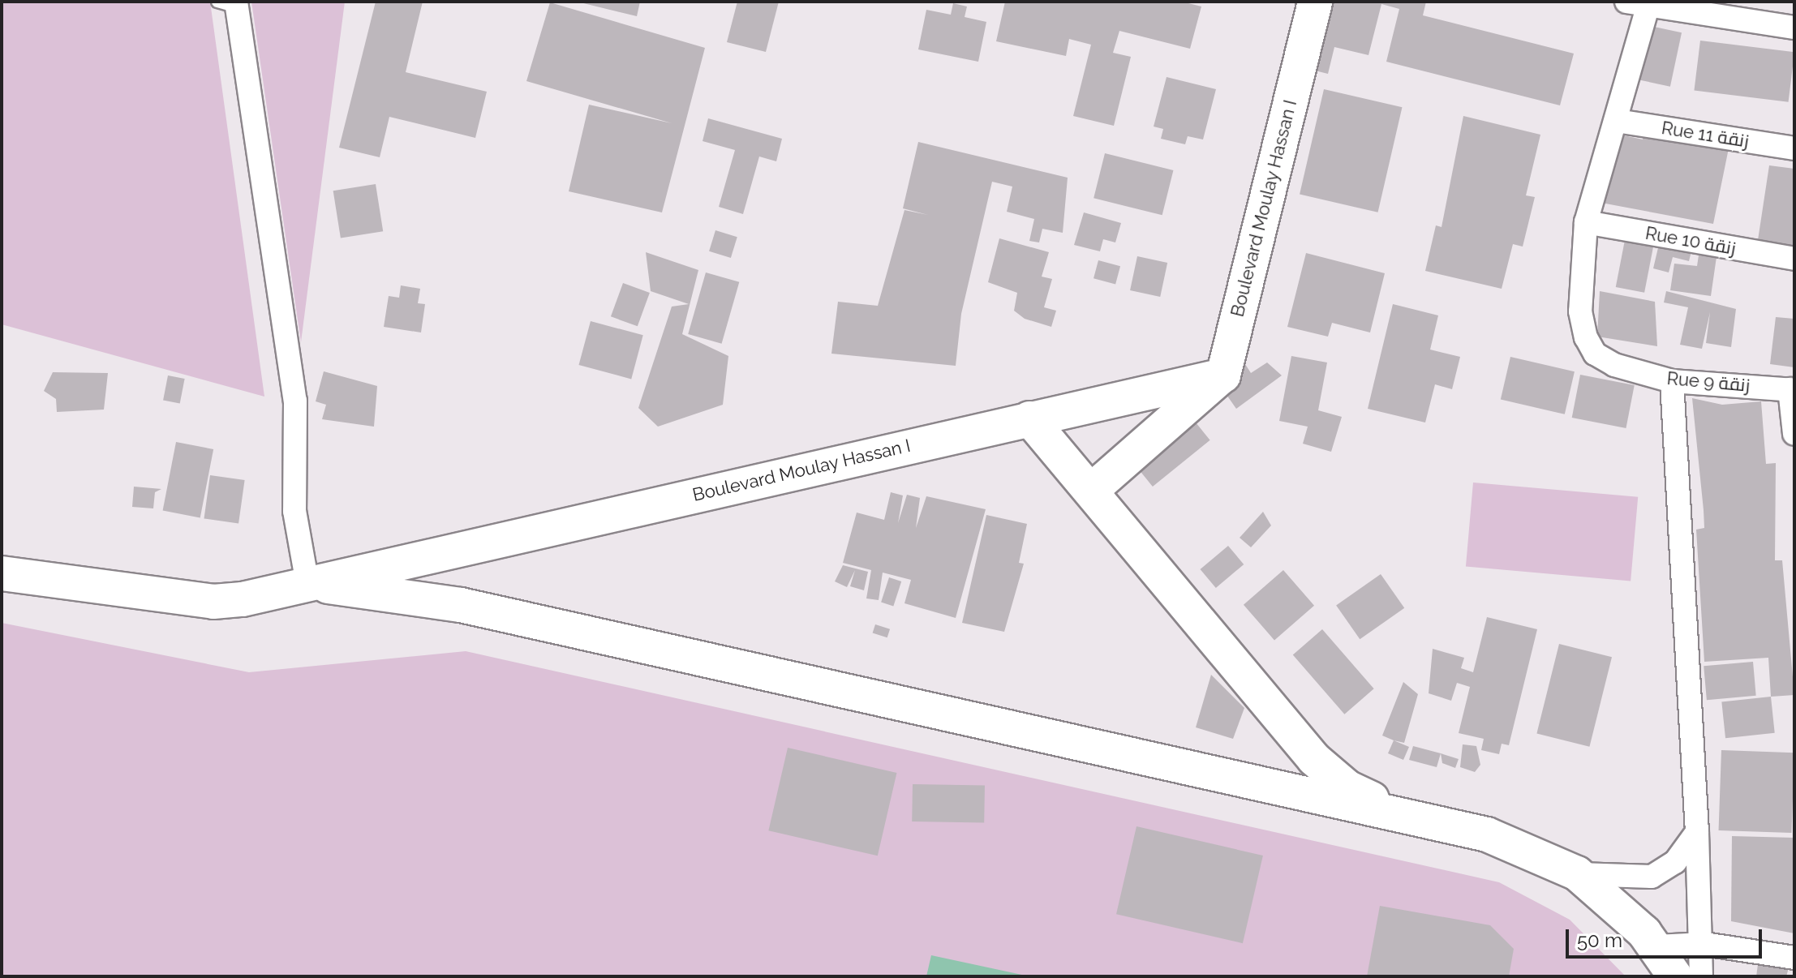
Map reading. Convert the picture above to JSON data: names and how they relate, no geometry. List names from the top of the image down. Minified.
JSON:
{"streets":{"street":["Rue 11 زنقة","Boulevard Moulay Hassan I","Rue 10 زنقة","Rue 9 زنقة"]},"crossings":[["Rue 10 زنقة","Rue 9 زنقة"]],"scale_bar":"50 m"}
